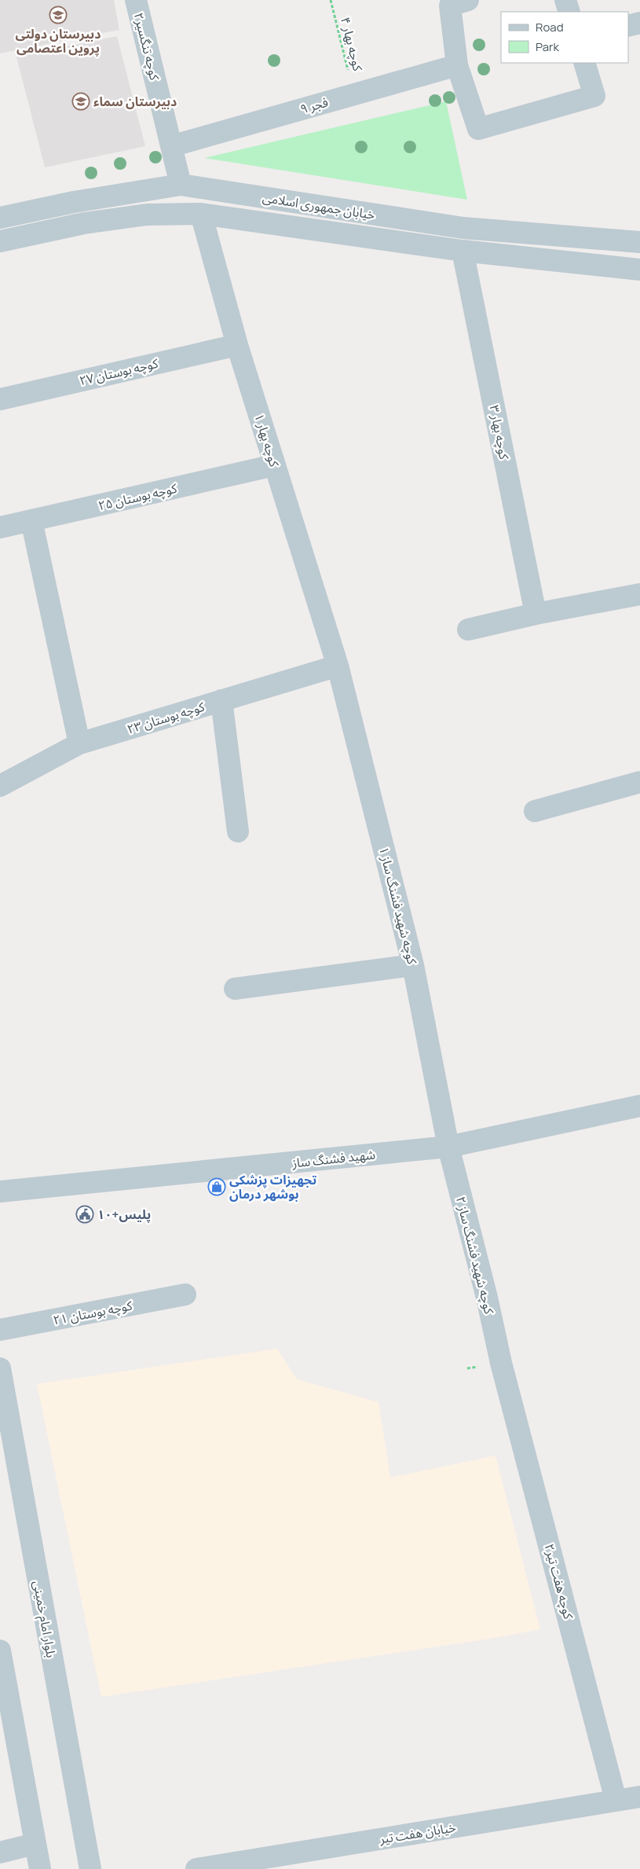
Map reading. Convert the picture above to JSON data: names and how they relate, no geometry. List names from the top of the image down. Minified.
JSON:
{"streets":{"street":["کوچه تنگسیر۲","فجر ۹","خیابان جمهوری اسلامی","کوچه بوستان ۲۷","کوچه بهار ۳","کوچه بهار ۱","کوچه بوستان ۲۵","کوچه بوستان ۲۳","کوچه شهید فشنگ ساز ۱","شهید فشنگ ساز","کوچه شهید فشنگ ساز ۲","کوچه بوستان ۲۱","کوچه هفت تیر۲","بلوار امام خمینی","خیابان هفت تیر"],"path":["کوچه بهار ۴"]},"crossings":[["کوچه بهار ۴","فجر ۹"],["کوچه تنگسیر۲","فجر ۹"],["کوچه تنگسیر۲","خیابان جمهوری اسلامی"],["خیابان جمهوری اسلامی","کوچه بهار ۳"],["خیابان جمهوری اسلامی","کوچه بهار ۱"],["کوچه بوستان ۲۷","کوچه بهار ۱"],["کوچه بهار ۱","کوچه بوستان ۲۵"],["کوچه بهار ۱","کوچه بوستان ۲۳"],["کوچه بهار ۱","کوچه شهید فشنگ ساز ۱"],["کوچه بوستان ۲۳","کوچه شهید فشنگ ساز ۱"],["کوچه شهید فشنگ ساز ۱","شهید فشنگ ساز"],["کوچه شهید فشنگ ساز ۱","کوچه شهید فشنگ ساز ۲"],["شهید فشنگ ساز","کوچه شهید فشنگ ساز ۲"],["کوچه شهید فشنگ ساز ۲","کوچه هفت تیر۲"],["کوچه هفت تیر۲","خیابان هفت تیر"]],"places":{"school or university":["دبیرستان دولتی پروین اعتصامی","دبیرستان سماء"],"shop":["تجهیزات پزشکی بوشهر درمان"],"public building":["پلیس+۱۰"]},"legend":["Road","Park"]}
